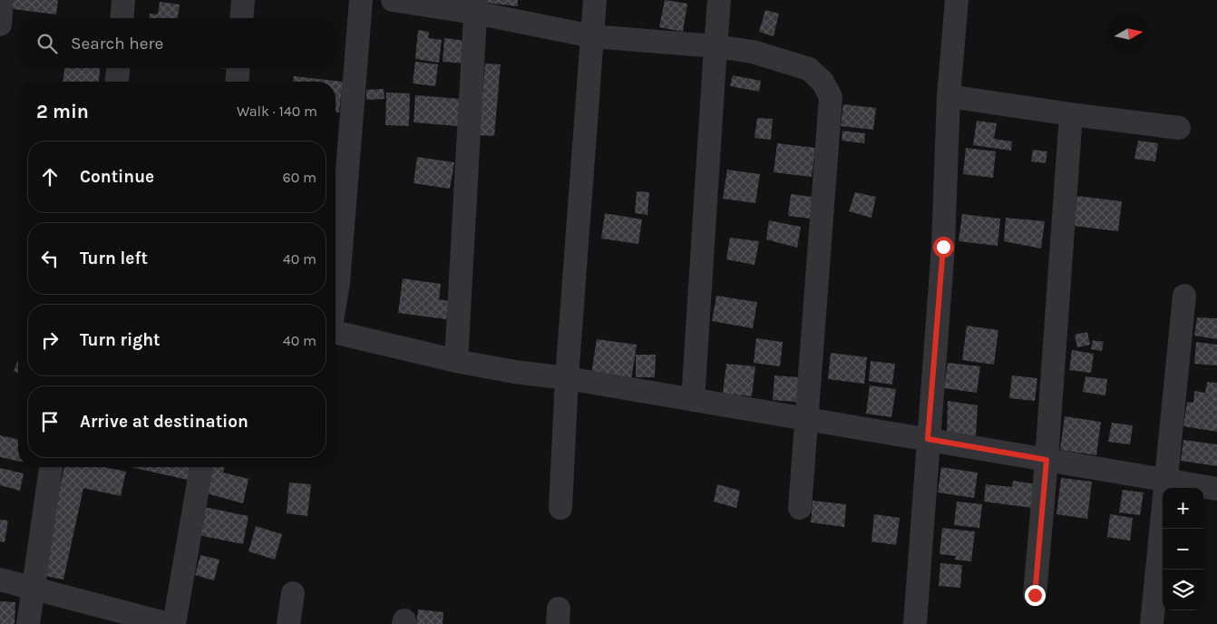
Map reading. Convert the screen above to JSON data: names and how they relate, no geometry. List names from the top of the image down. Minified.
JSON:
{"north":"right","page":{"search":"Search here","heading":["2 min","Walk · 140 m"],"list":[["Continue","60 m"],["Turn left","40 m"],["Turn right","40 m"],"Arrive at destination"],"map_buttons":["+","−"]}}
